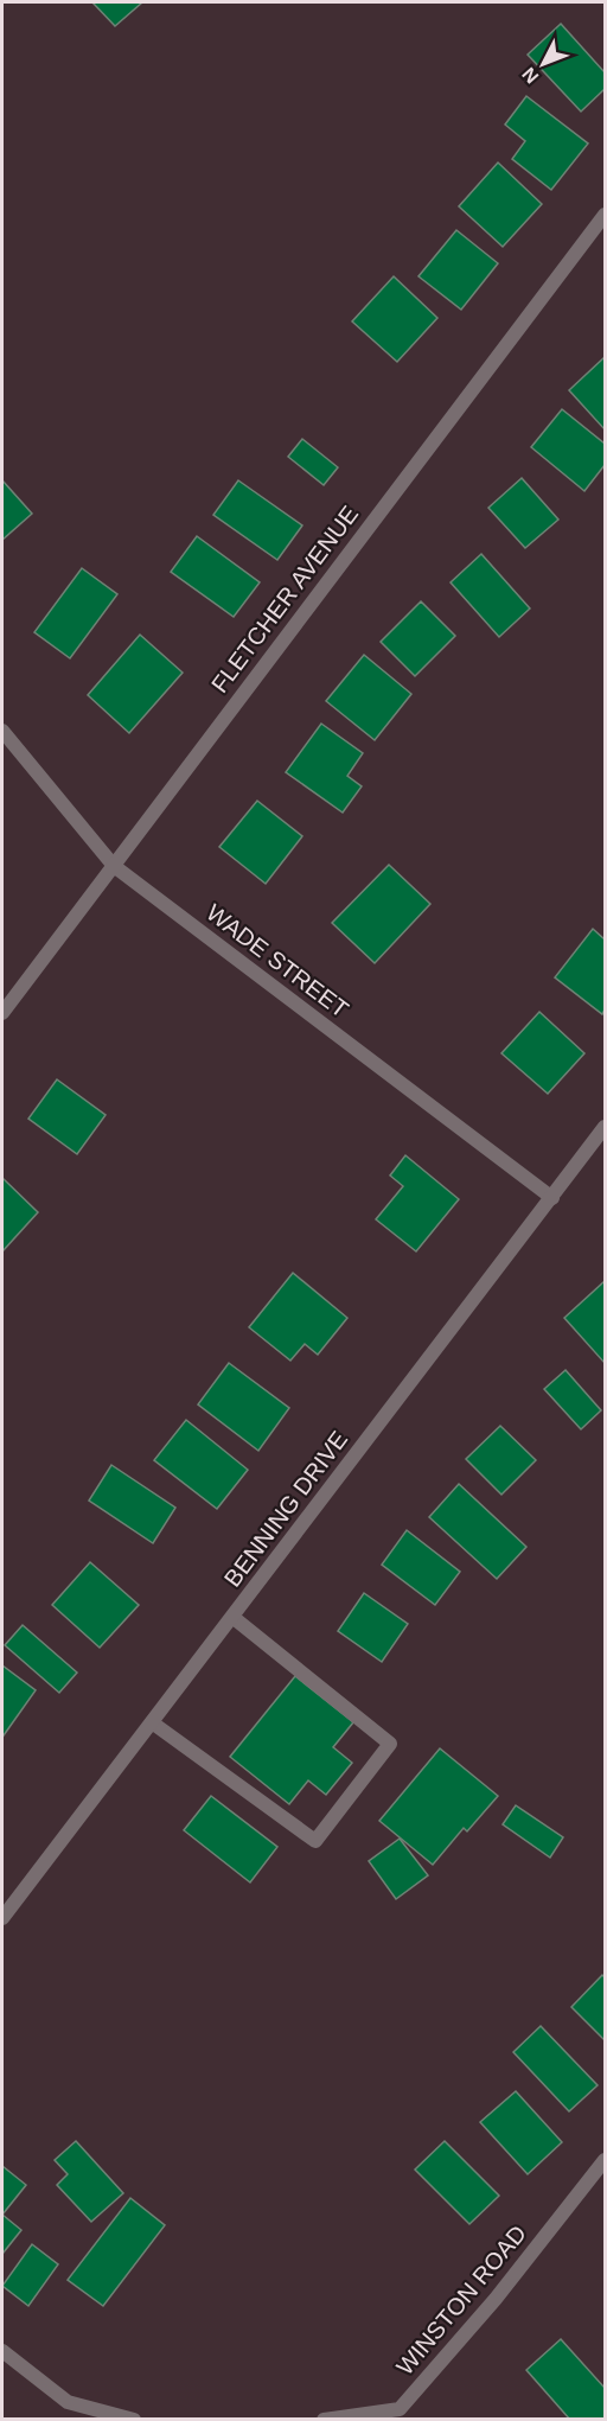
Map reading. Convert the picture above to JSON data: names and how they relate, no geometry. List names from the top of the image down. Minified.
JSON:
{"streets":{"street":["FLETCHER AVENUE","WADE STREET","BENNING DRIVE","WINSTON ROAD"]},"crossings":[["FLETCHER AVENUE","WADE STREET"],["WADE STREET","BENNING DRIVE"]],"north":"bottom left"}
